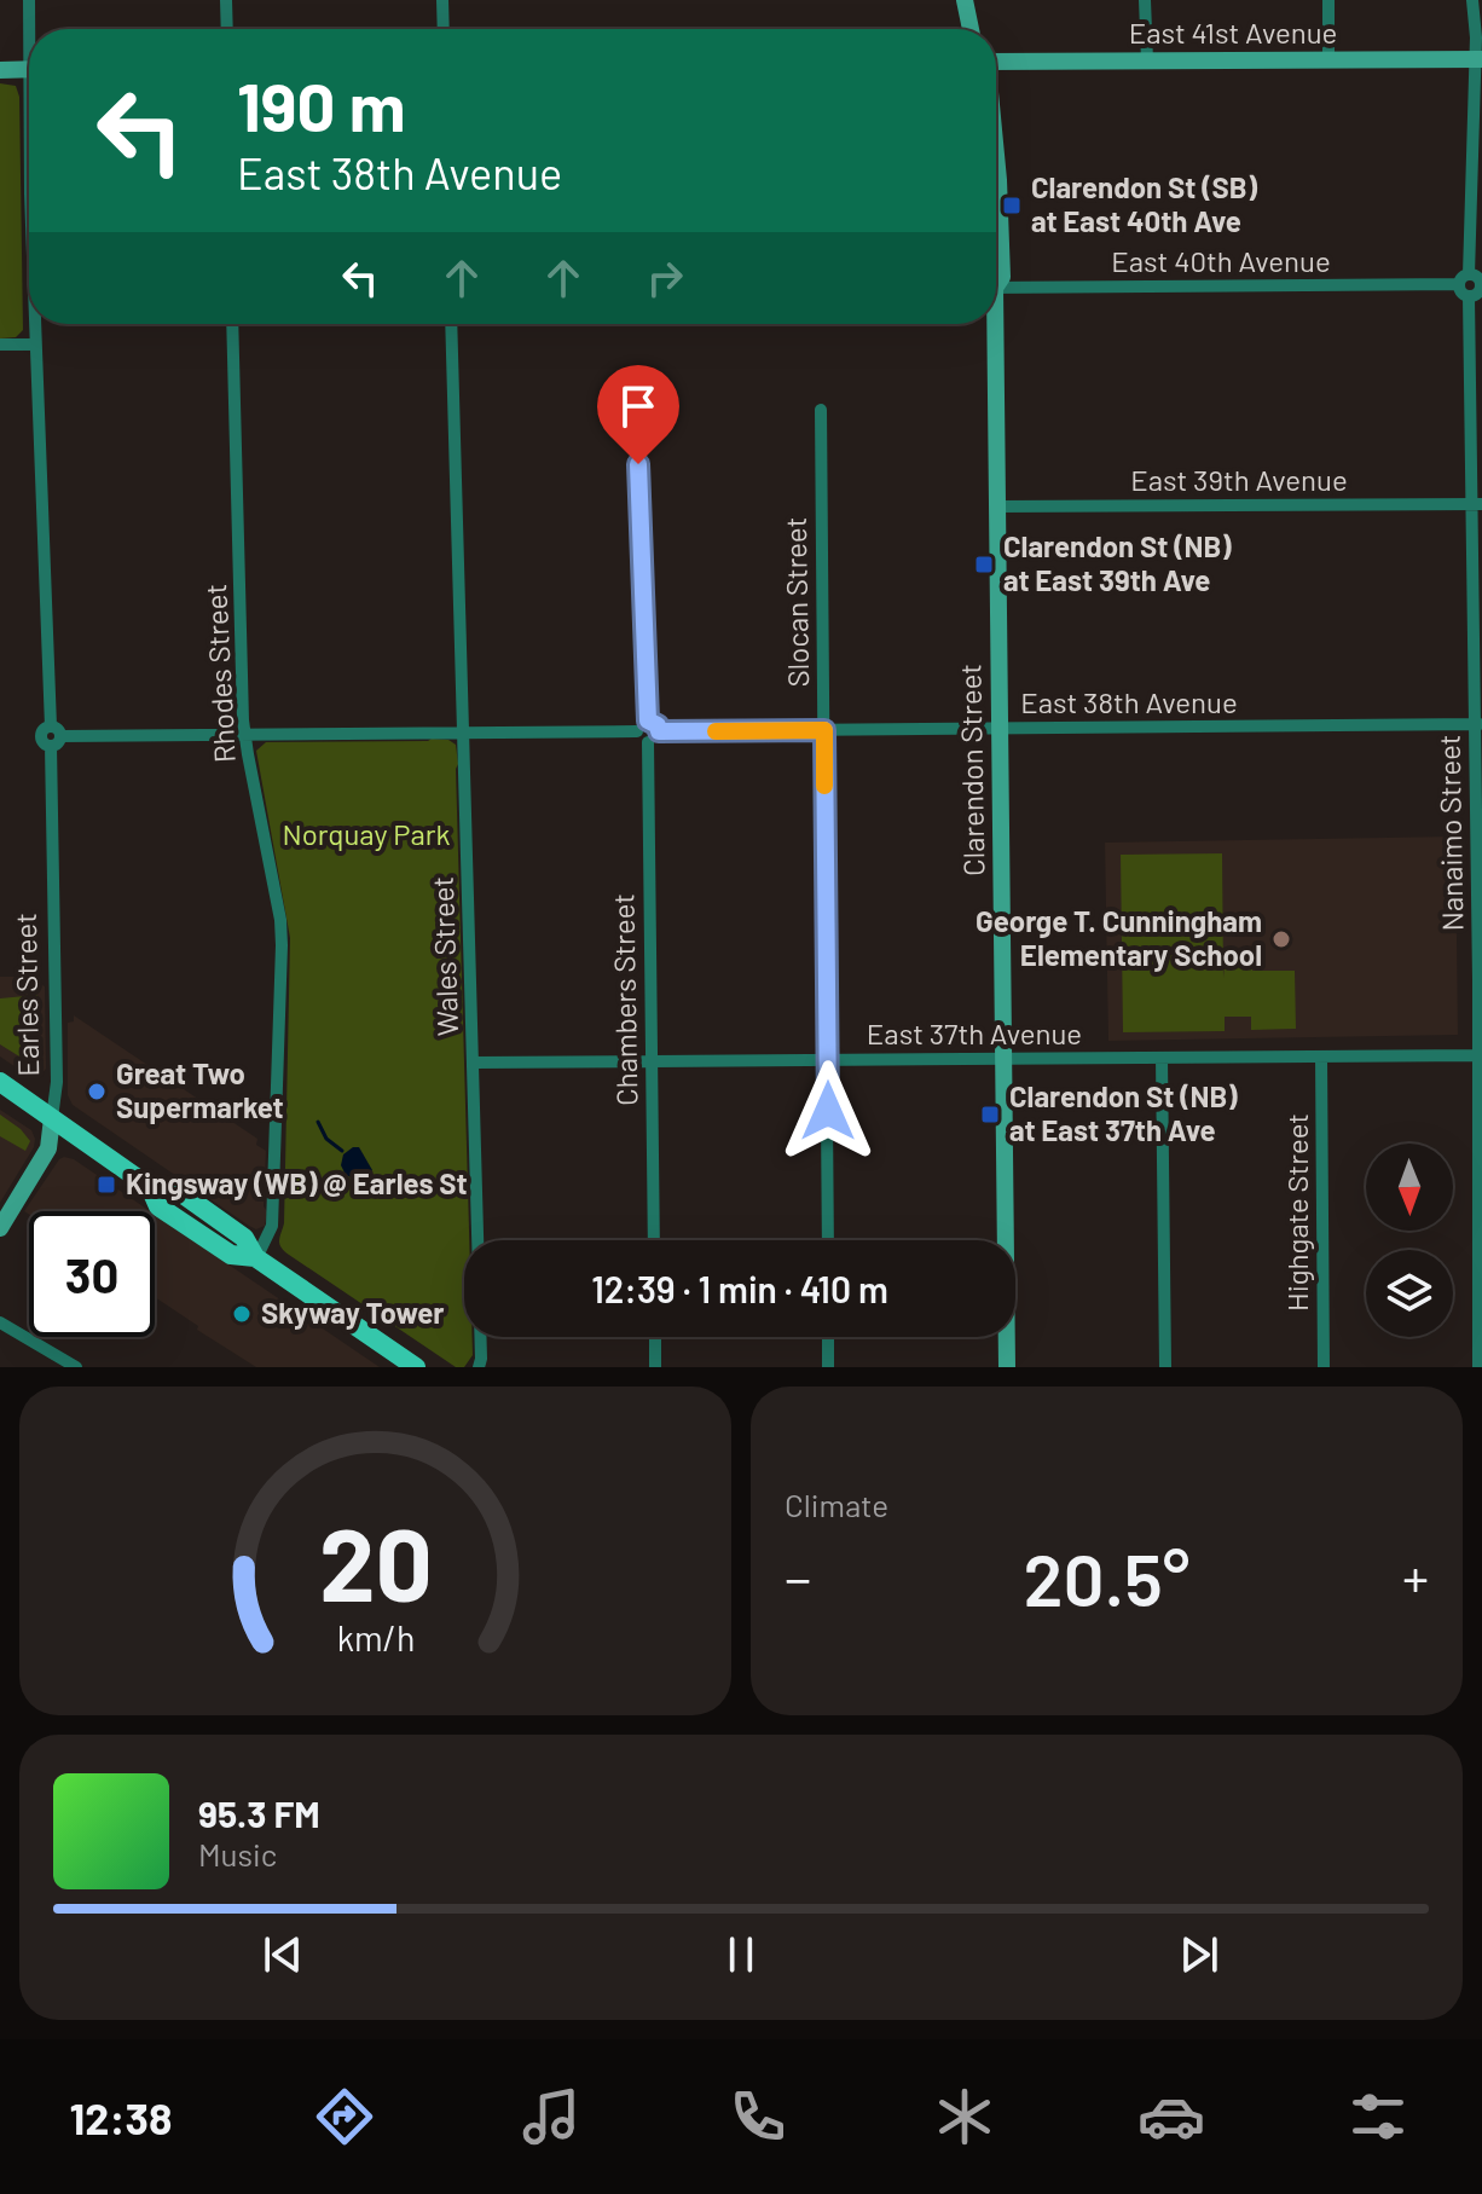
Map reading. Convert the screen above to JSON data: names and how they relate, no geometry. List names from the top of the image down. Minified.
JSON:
{"streets":{"street":["East 41st Avenue","East 40th Avenue","East 39th Avenue","Slocan Street","Rhodes Street","East 38th Avenue","Clarendon Street","Nanaimo Street","Wales Street","Earles Street","Chambers Street","East 37th Avenue","Highgate Street"]},"crossings":[["East 40th Avenue","Nanaimo Street"],["East 39th Avenue","Clarendon Street"],["East 39th Avenue","Nanaimo Street"],["Slocan Street","East 38th Avenue"],["Slocan Street","East 37th Avenue"],["East 38th Avenue","Clarendon Street"],["East 38th Avenue","Nanaimo Street"],["East 38th Avenue","Chambers Street"],["Clarendon Street","East 37th Avenue"],["Nanaimo Street","East 37th Avenue"],["Wales Street","East 37th Avenue"],["Chambers Street","East 37th Avenue"],["East 37th Avenue","Highgate Street"]],"parks":["Norquay Park"],"places":{"transit":["Clarendon St (SB) at East 40th Ave","Clarendon St (NB) at East 39th Ave","Clarendon St (NB) at East 37th Ave","Kingsway (WB) @ Earles St"],"other":["George T. Cunningham Elementary School","Great Two Supermarket","Skyway Tower"]},"north":"bottom","page":{"turn":["190 m","East 38th Avenue"],"limit":"30","trip":"12:39 · 1 min · 410 m","tile":"Climate","heat":["−","20.5°","+"],"song":["95.3 FM","Music"],"tabs":"12:38","gauge":["20","km/h"]}}
